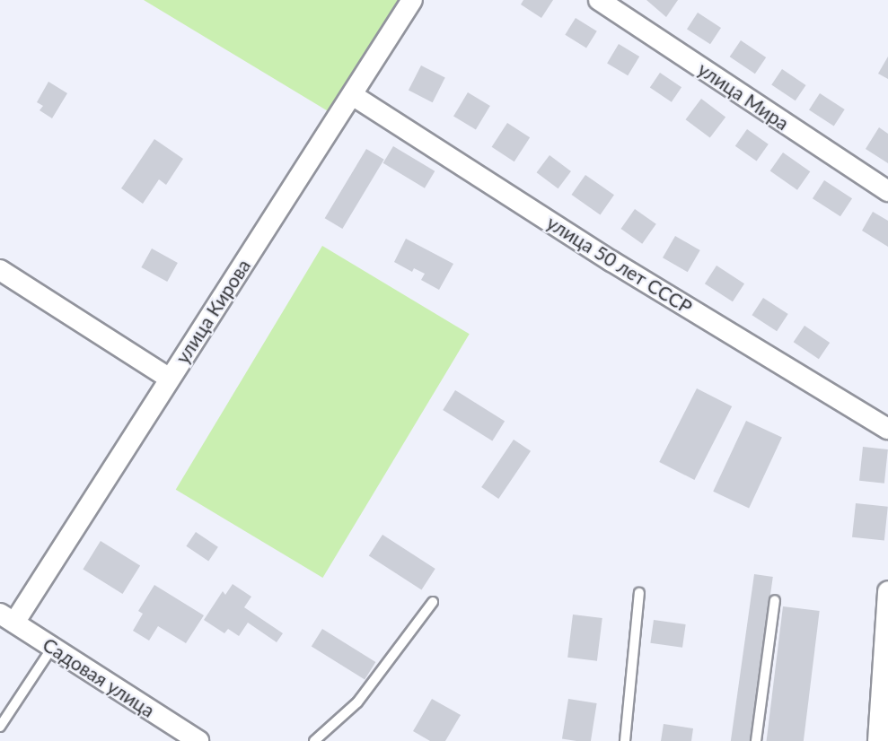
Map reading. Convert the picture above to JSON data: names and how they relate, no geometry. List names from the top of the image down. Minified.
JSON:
{"streets":{"street":["улица Мира","улица 50 лет СССР","улица Кирова","Садовая улица"]},"crossings":[["улица 50 лет СССР","улица Кирова"],["улица Кирова","Садовая улица"]]}
